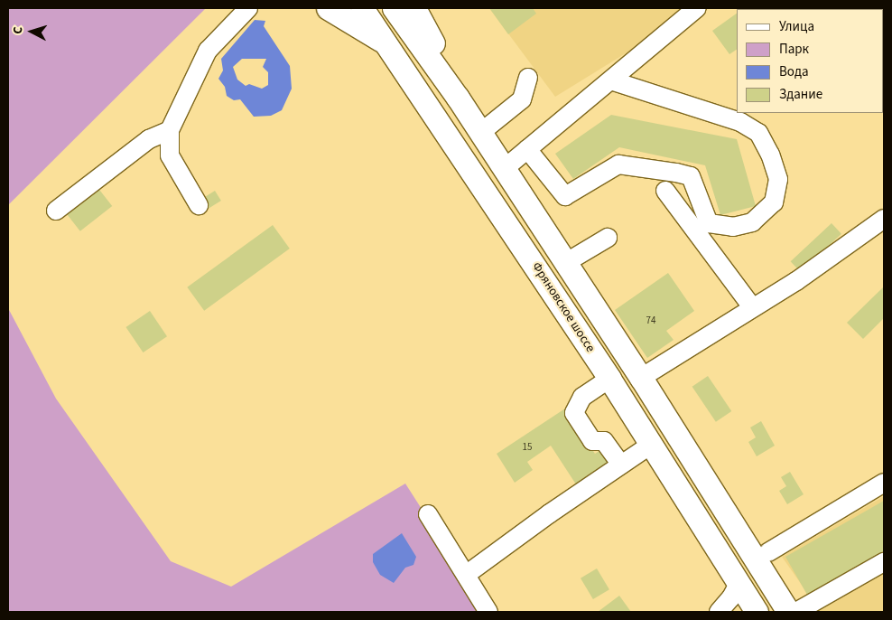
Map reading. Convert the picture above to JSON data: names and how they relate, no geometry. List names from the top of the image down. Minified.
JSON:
{"streets":{"main road":["Фряновское шоссе"]},"house_numbers":["74","15"],"legend":["Улица","Парк","Вода","Здание"],"north":"left"}
